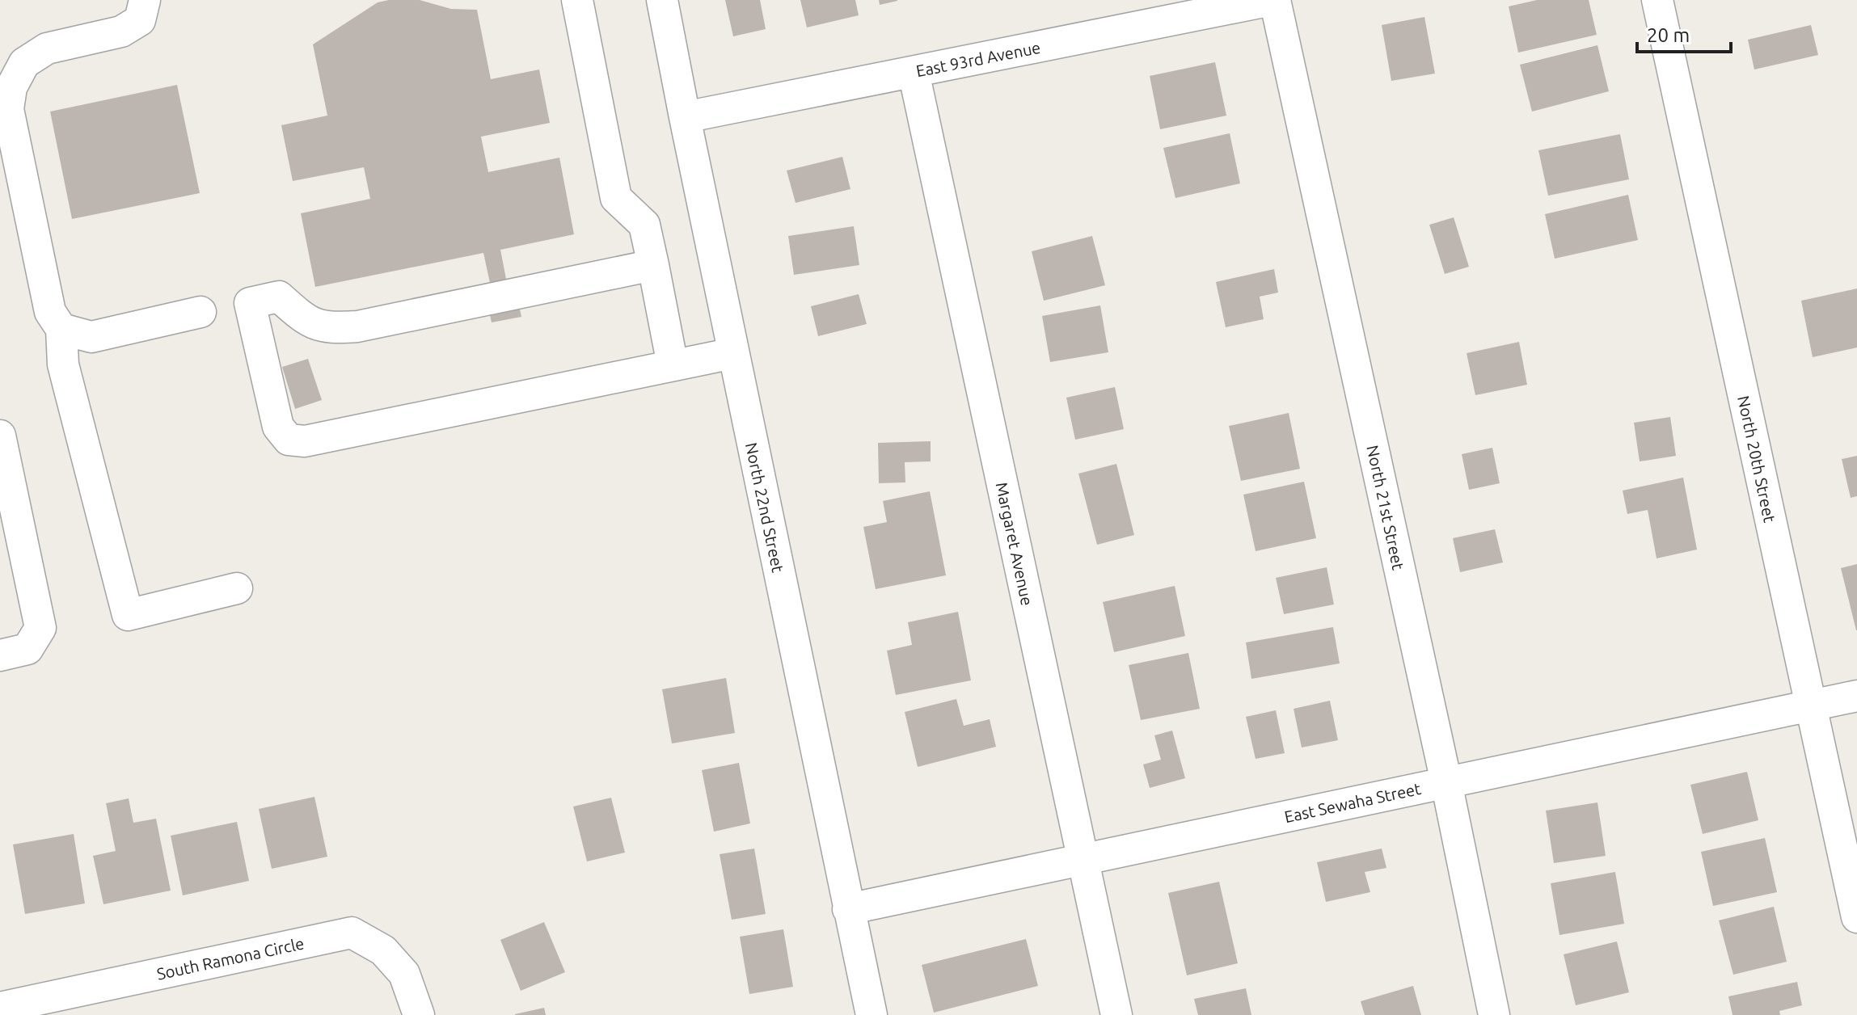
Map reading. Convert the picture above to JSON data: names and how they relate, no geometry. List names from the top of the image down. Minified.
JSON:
{"streets":{"street":["East 93rd Avenue","North 20th Street","North 22nd Street","North 21st Street","Margaret Avenue","East Sewaha Street","South Ramona Circle"]},"crossings":[["East 93rd Avenue","North 22nd Street"],["East 93rd Avenue","North 21st Street"],["East 93rd Avenue","Margaret Avenue"],["North 20th Street","East Sewaha Street"],["North 22nd Street","East Sewaha Street"],["North 21st Street","East Sewaha Street"],["Margaret Avenue","East Sewaha Street"]],"scale_bar":"20 m"}
